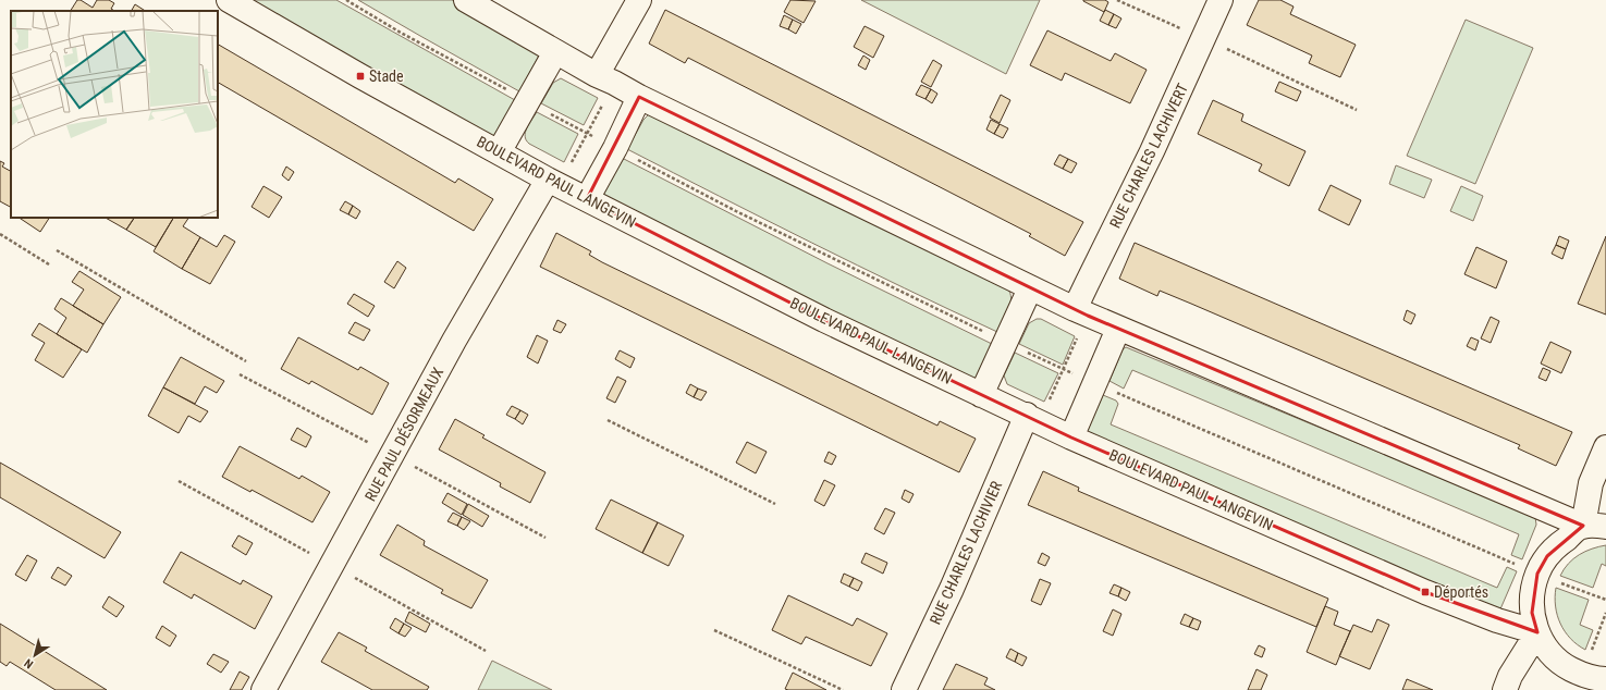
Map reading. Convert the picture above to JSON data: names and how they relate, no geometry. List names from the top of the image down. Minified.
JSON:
{"streets":{"street":["RUE CHARLES LACHIVERT","BOULEVARD PAUL LANGEVIN","RUE PAUL DÉSORMEAUX","RUE CHARLES LACHIVIER"]},"crossings":[["BOULEVARD PAUL LANGEVIN","RUE PAUL DÉSORMEAUX"],["BOULEVARD PAUL LANGEVIN","RUE CHARLES LACHIVIER"]],"places":{"transit":["Stade","Déportés"]},"north":"bottom left"}
